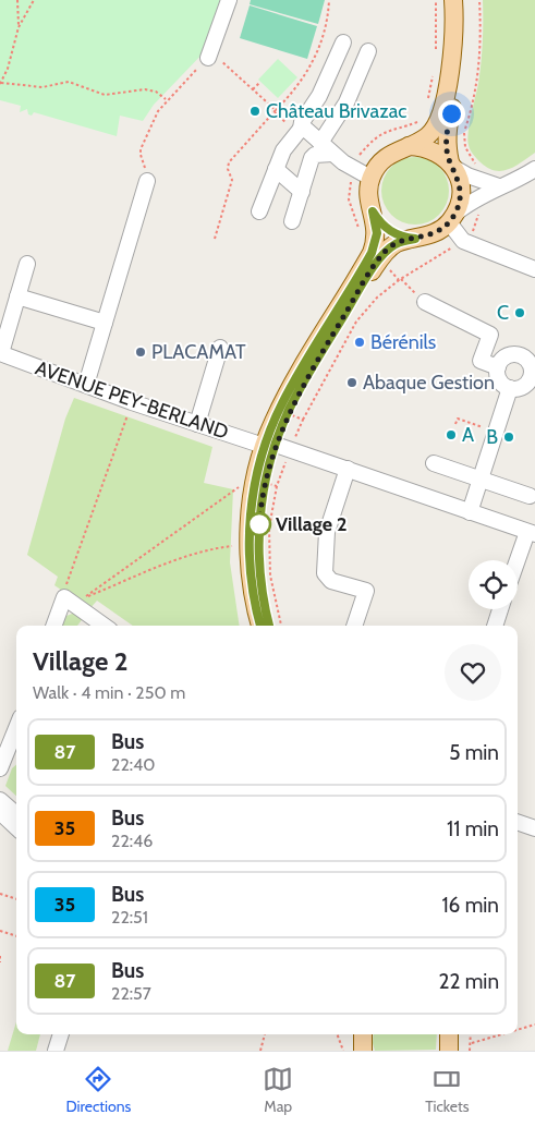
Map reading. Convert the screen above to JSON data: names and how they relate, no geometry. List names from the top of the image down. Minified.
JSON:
{"streets":{"street":["AVENUE PEY-BERLAND"]},"places":["Château Brivazac","C","Bérénils","PLACAMAT","Abaque Gestion","A","B","Village 2"],"lines":["bus line 87"],"page":{"heading":["Village 2","Walk · 4 min · 250 m"],"list":[{"mark":"87","name":"Bus","note":"22:40","value":"5 min"},{"mark":"35","name":"Bus","note":"22:46","value":"11 min"},{"mark":"35","name":"Bus","note":"22:51","value":"16 min"},{"mark":"87","name":"Bus","note":"22:57","value":"22 min"}],"tabs":["Directions","Map","Tickets"]}}
